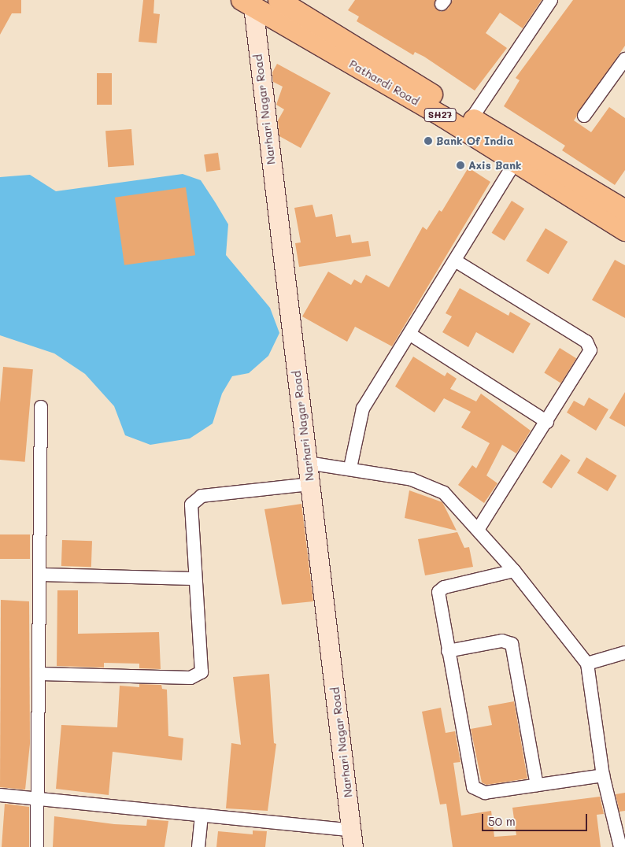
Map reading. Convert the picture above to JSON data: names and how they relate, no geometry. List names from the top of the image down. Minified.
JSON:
{"streets":{"main road":["Pathardi Road","SH27"],"street":["Narhari Nagar Road"]},"crossings":[["Pathardi Road","Narhari Nagar Road"]],"places":["Bank Of India","Axis Bank"],"scale_bar":"50 m"}
